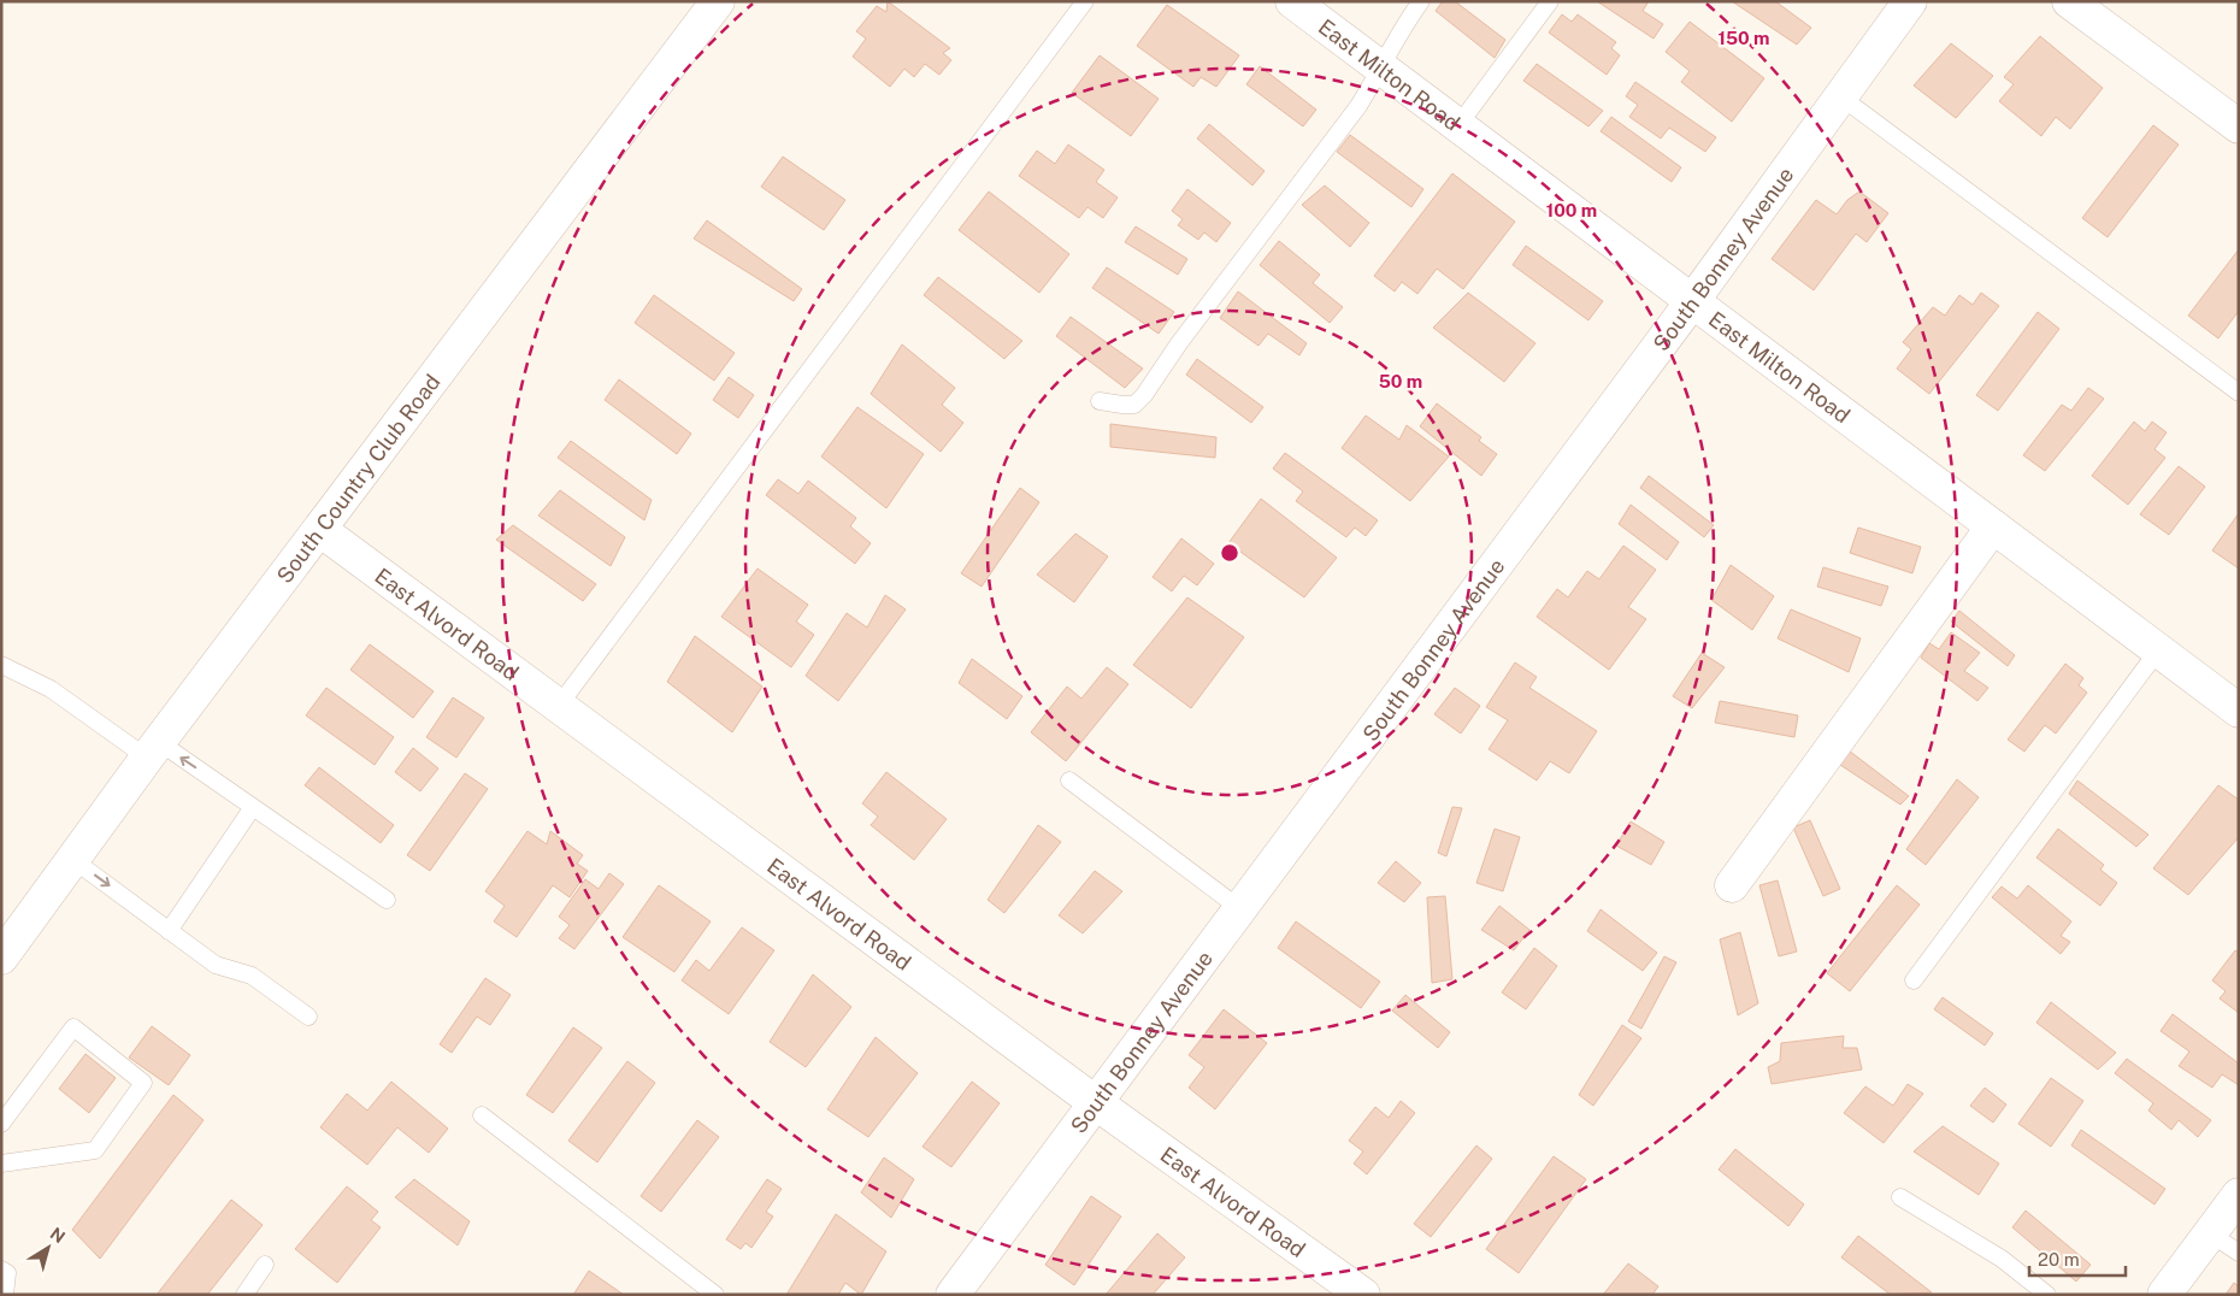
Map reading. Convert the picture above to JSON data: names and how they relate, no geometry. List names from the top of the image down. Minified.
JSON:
{"streets":{"street":["East Milton Road","South Bonney Avenue","South Country Club Road","East Alvord Road"]},"crossings":[["East Milton Road","South Bonney Avenue"],["South Bonney Avenue","East Alvord Road"],["South Country Club Road","East Alvord Road"]],"scale_bar":"20 m","north":"top right","rings":["150 m","100 m","50 m"]}
